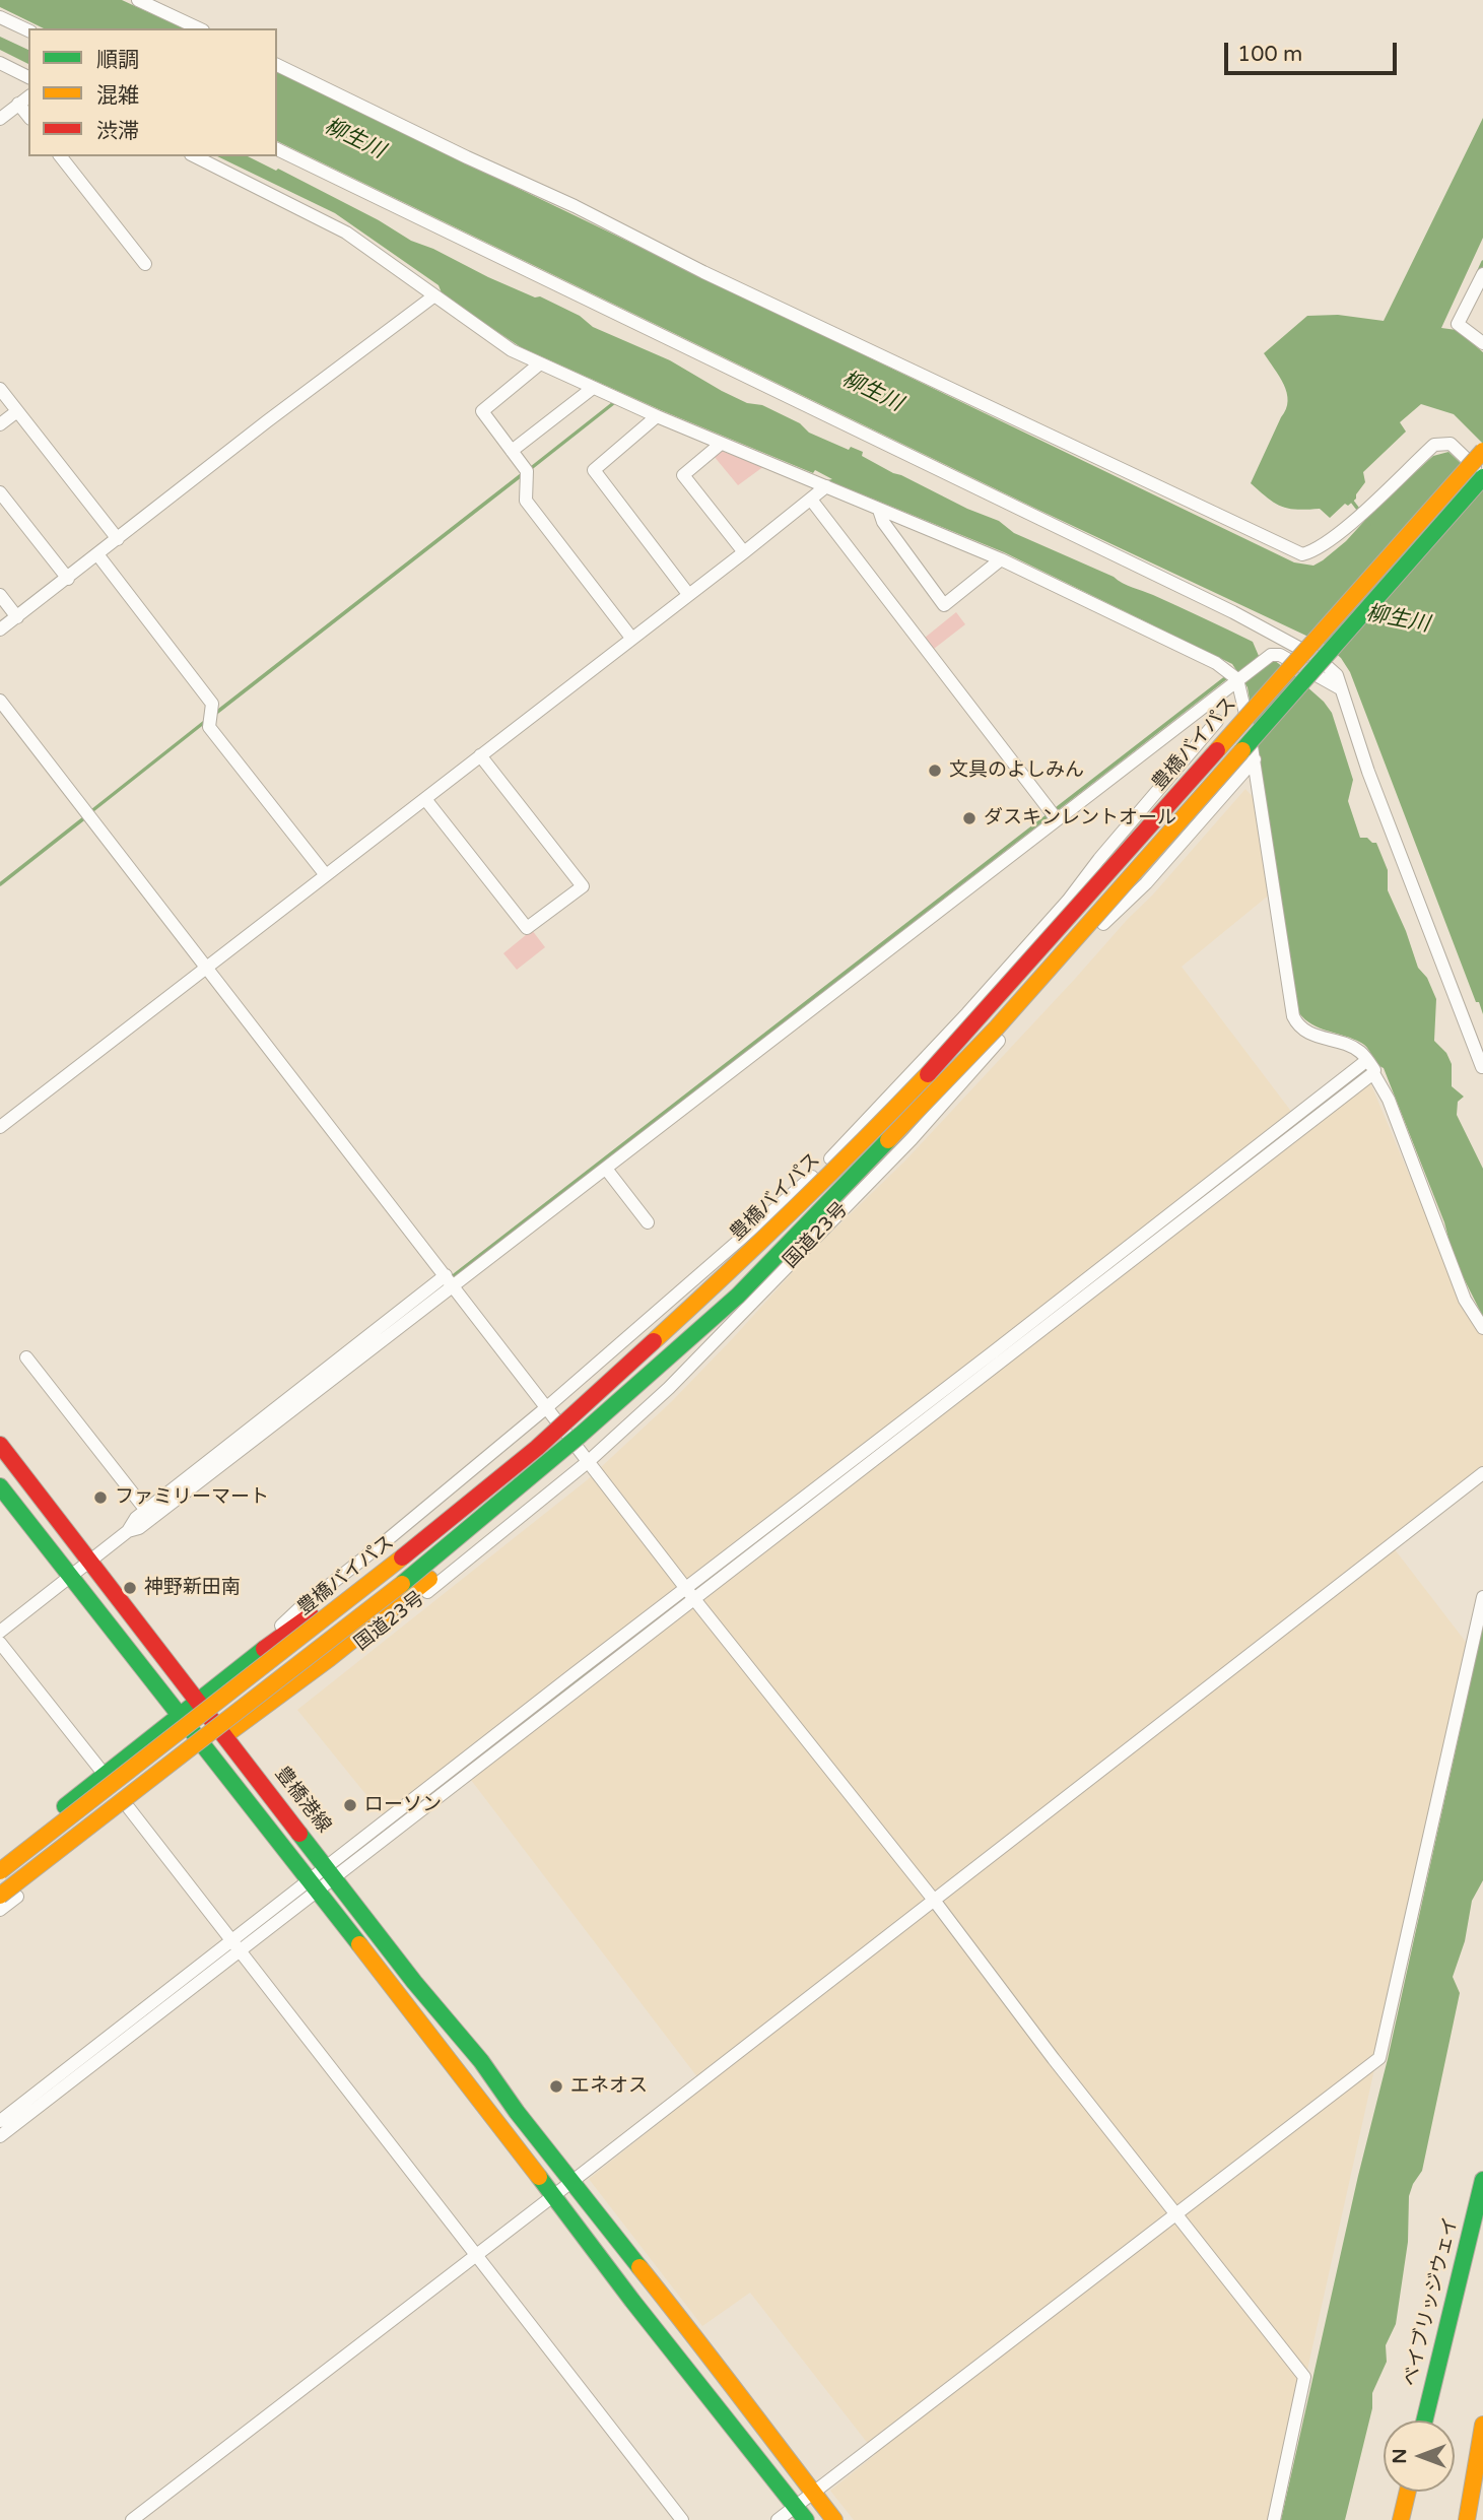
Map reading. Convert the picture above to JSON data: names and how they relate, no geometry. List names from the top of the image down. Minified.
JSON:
{"streets":{"main road":["豊橋バイパス","豊橋港線","ベイブリッジウェイ"],"street":["国道23号"]},"water":["柳生川"],"places":["文具のよしみん","ダスキンレントオール","ファミリーマート","神野新田南","ローソン","エネオス"],"legend":["順調","混雑","渋滞"],"scale_bar":"100 m","north":"left"}
